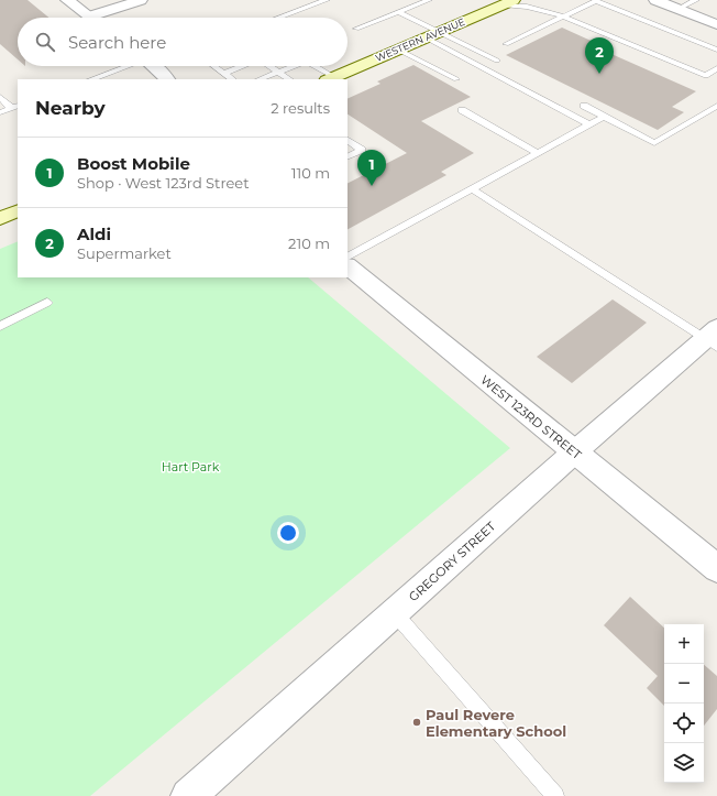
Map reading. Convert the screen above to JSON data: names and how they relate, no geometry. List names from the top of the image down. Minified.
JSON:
{"streets":{"main road":["WESTERN AVENUE"],"street":["WEST 123RD STREET","GREGORY STREET"]},"crossings":[["WEST 123RD STREET","GREGORY STREET"]],"parks":["Hart Park"],"places":["Paul Revere Elementary School"],"page":{"search":"Search here","pins":["2","1"],"heading":["Nearby","2 results"],"list":[{"mark":"1","name":"Boost Mobile","note":"Shop · West 123rd Street","value":"110 m"},{"mark":"2","name":"Aldi","note":"Supermarket","value":"210 m"}],"map_buttons":["+","−"]}}
